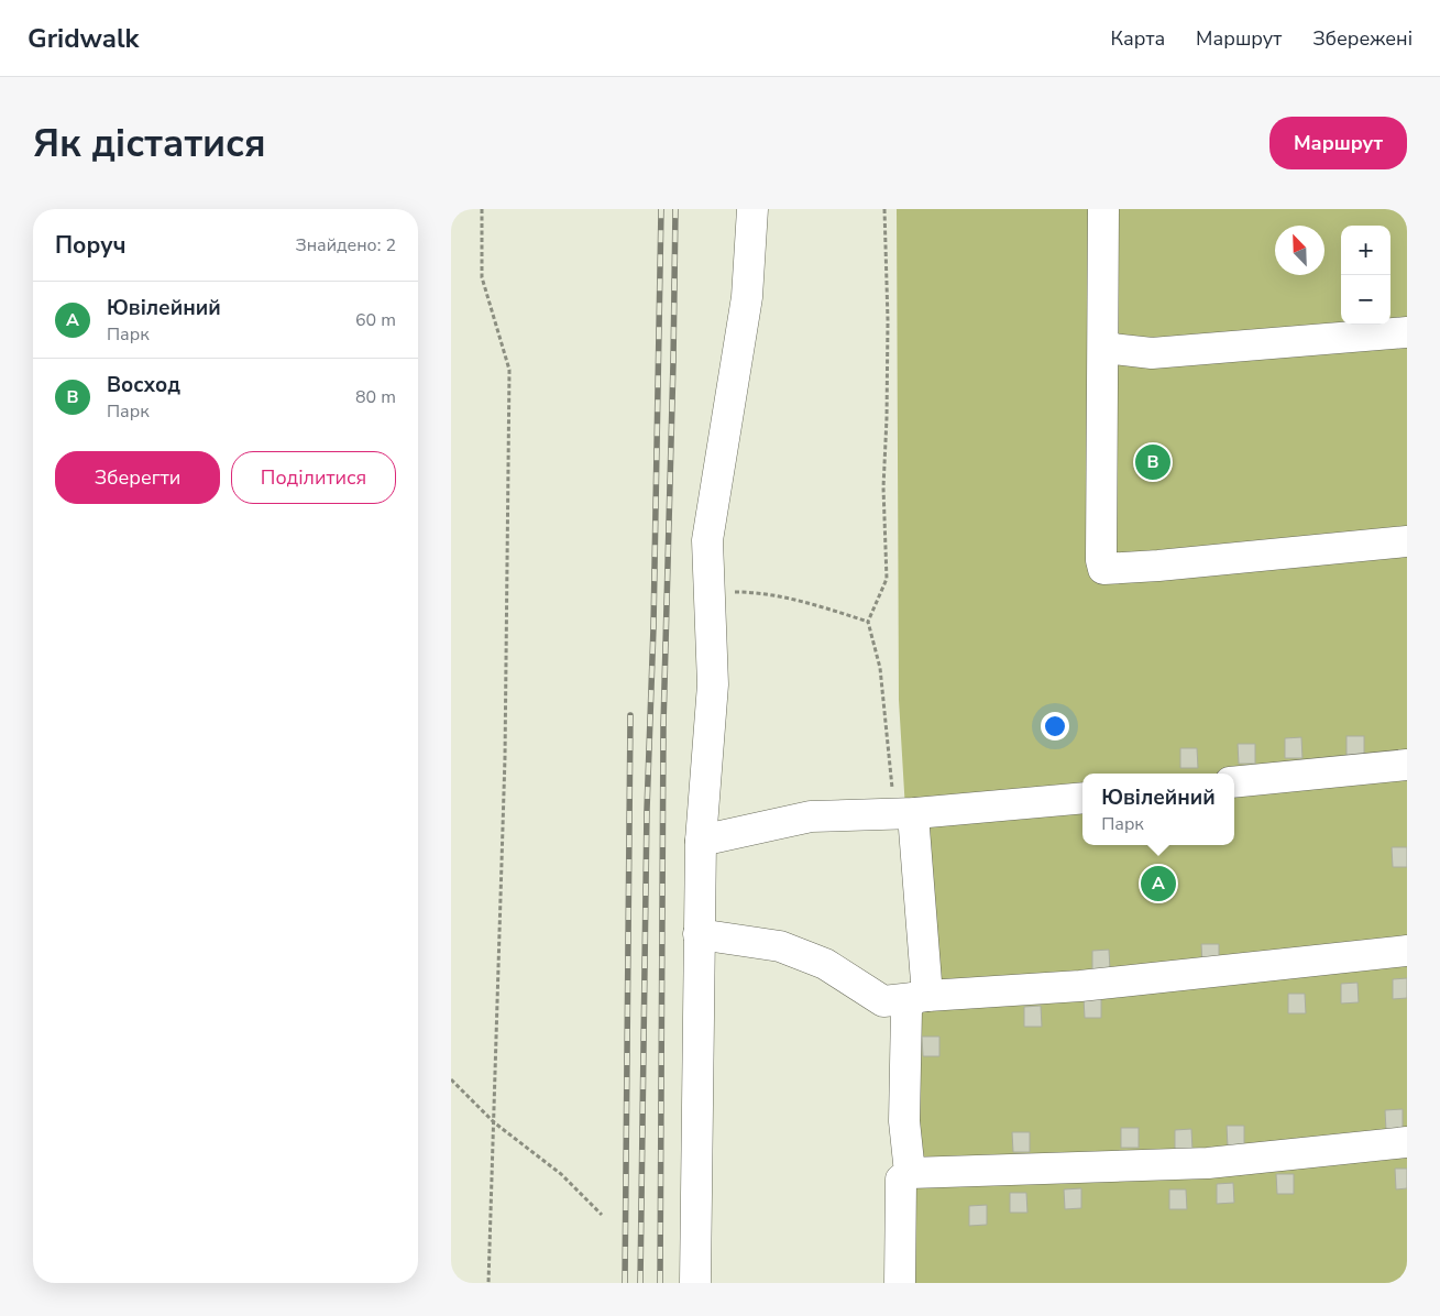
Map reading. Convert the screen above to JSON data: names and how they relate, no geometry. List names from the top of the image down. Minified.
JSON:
{"north":"top left","page":{"header":"Gridwalk","nav":["Карта","Маршрут","Збережені"],"buttons":["Маршрут",["Зберегти","Поділитися"]],"title":"Як дістатися","heading":["Поруч","Знайдено: 2"],"map_buttons":["+","−"],"list":[{"mark":"A","name":"Ювілейний","note":"Парк","value":"60 m"},{"mark":"B","name":"Восход","note":"Парк","value":"80 m"}],"pins":["B","A"],"popup":["Ювілейний","Парк"]}}
